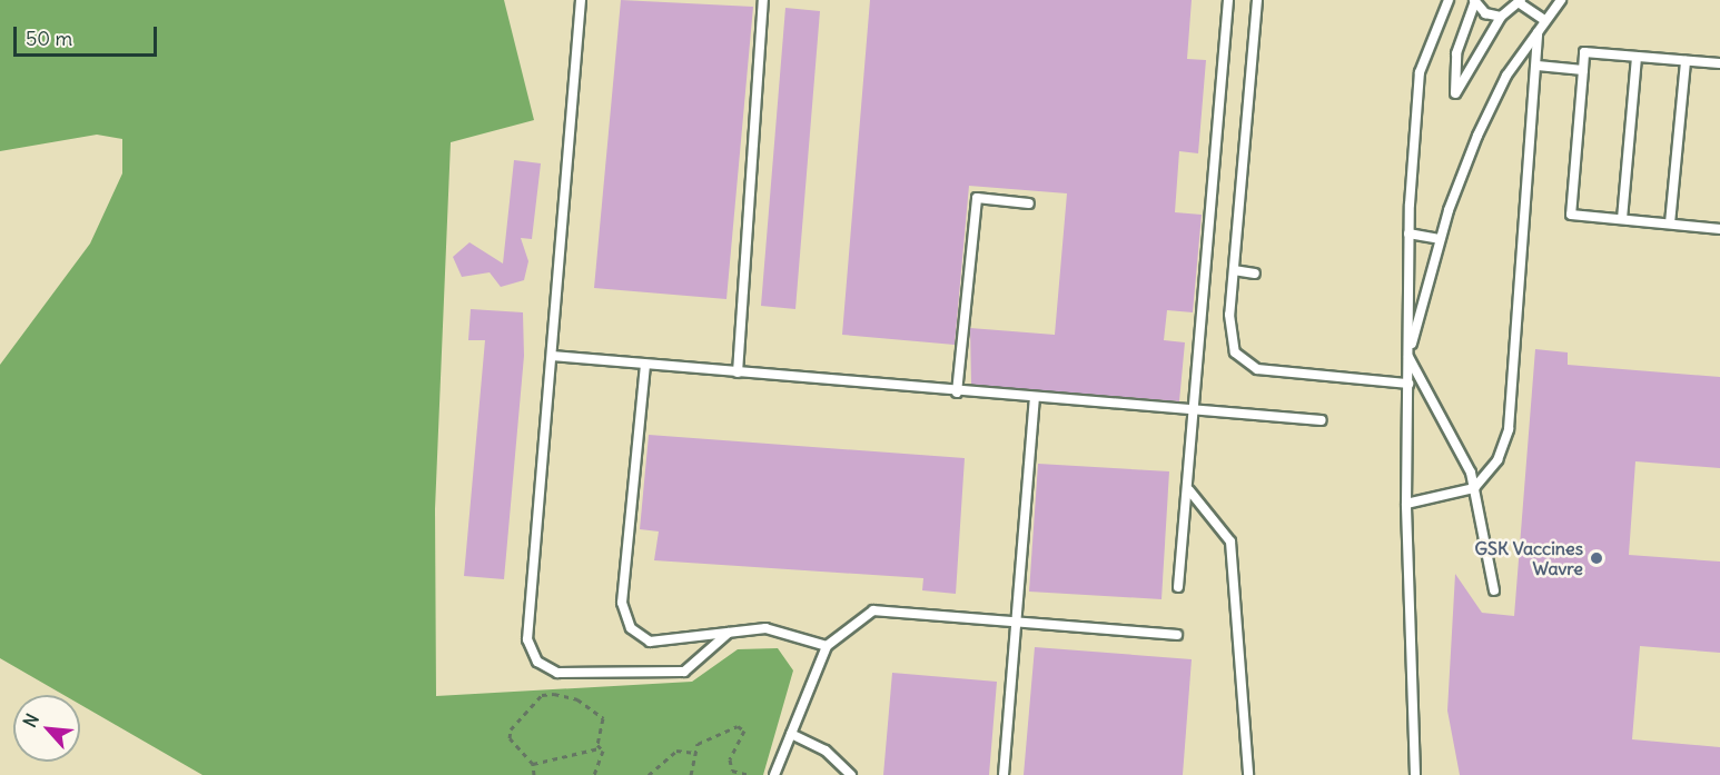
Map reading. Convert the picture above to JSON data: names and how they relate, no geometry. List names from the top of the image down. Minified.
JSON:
{"places":["GSK Vaccines Wavre"],"scale_bar":"50 m","north":"top left"}
